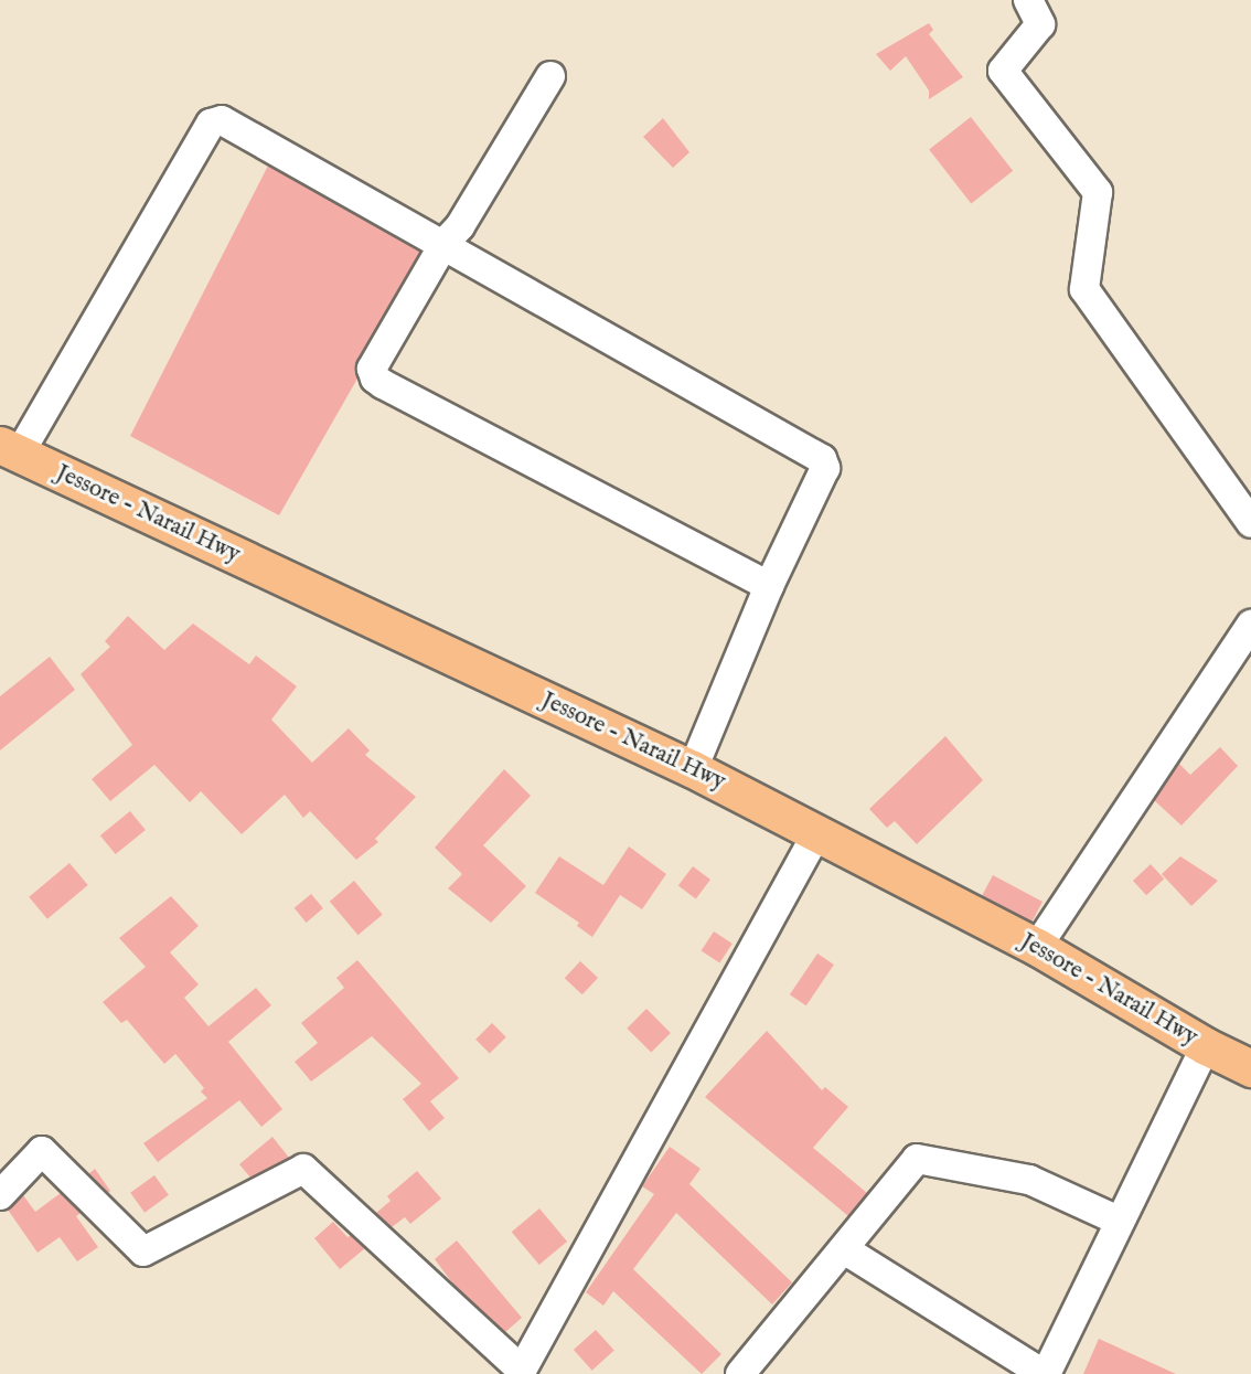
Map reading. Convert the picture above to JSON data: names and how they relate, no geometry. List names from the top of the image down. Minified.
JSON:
{"streets":{"highway":["Jessore - Narail Hwy"]}}
